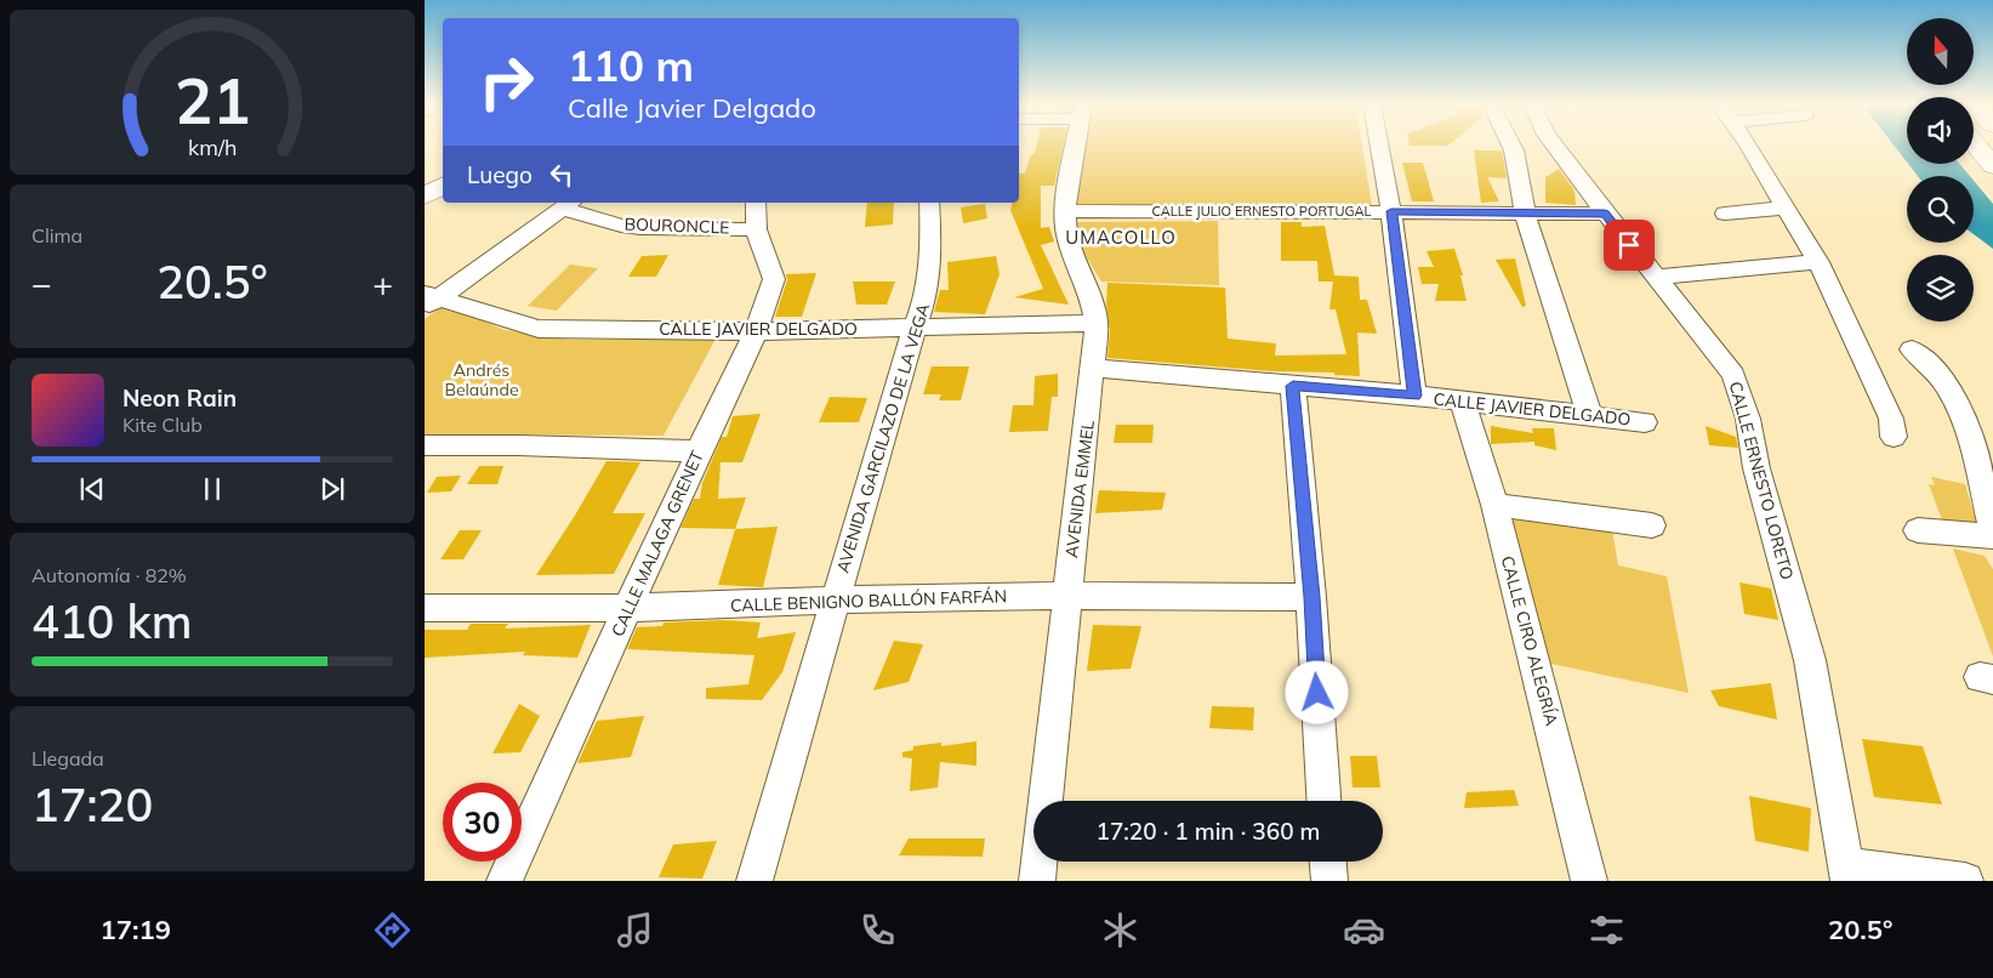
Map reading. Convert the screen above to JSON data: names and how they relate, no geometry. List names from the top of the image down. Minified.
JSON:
{"streets":{"street":["CALLE JULIO ERNESTO PORTUGAL","BOURONCLE","CALLE JAVIER DELGADO","AVENIDA GARCILAZO DE LA VEGA","CALLE ERNESTO LORETO","AVENIDA EMMEL","CALLE MALAGA GRENET","CALLE BENIGNO BALLÓN FARFÁN","CALLE CIRO ALEGRÍA"]},"crossings":[["CALLE JULIO ERNESTO PORTUGAL","CALLE ERNESTO LORETO"],["CALLE JULIO ERNESTO PORTUGAL","AVENIDA EMMEL"],["BOURONCLE","CALLE MALAGA GRENET"],["CALLE JAVIER DELGADO","AVENIDA GARCILAZO DE LA VEGA"],["CALLE JAVIER DELGADO","AVENIDA EMMEL"],["CALLE JAVIER DELGADO","CALLE MALAGA GRENET"],["CALLE JAVIER DELGADO","CALLE CIRO ALEGRÍA"],["AVENIDA GARCILAZO DE LA VEGA","CALLE BENIGNO BALLÓN FARFÁN"],["AVENIDA EMMEL","CALLE BENIGNO BALLÓN FARFÁN"],["CALLE MALAGA GRENET","CALLE BENIGNO BALLÓN FARFÁN"]],"districts":["UMACOLLO"],"parks":["Andrés Belaúnde"],"north":"top","page":{"turn":["110 m","Calle Javier Delgado"],"then":"Luego","tile":["Clima",["Autonomía · 82%","410 km"],["Llegada","17:20"]],"heat":["−","20.5°","+"],"song":["Neon Rain","Kite Club"],"limit":"30","trip":"17:20 · 1 min · 360 m","tabs":["17:19","20.5°"],"gauge":["21","km/h"]}}
